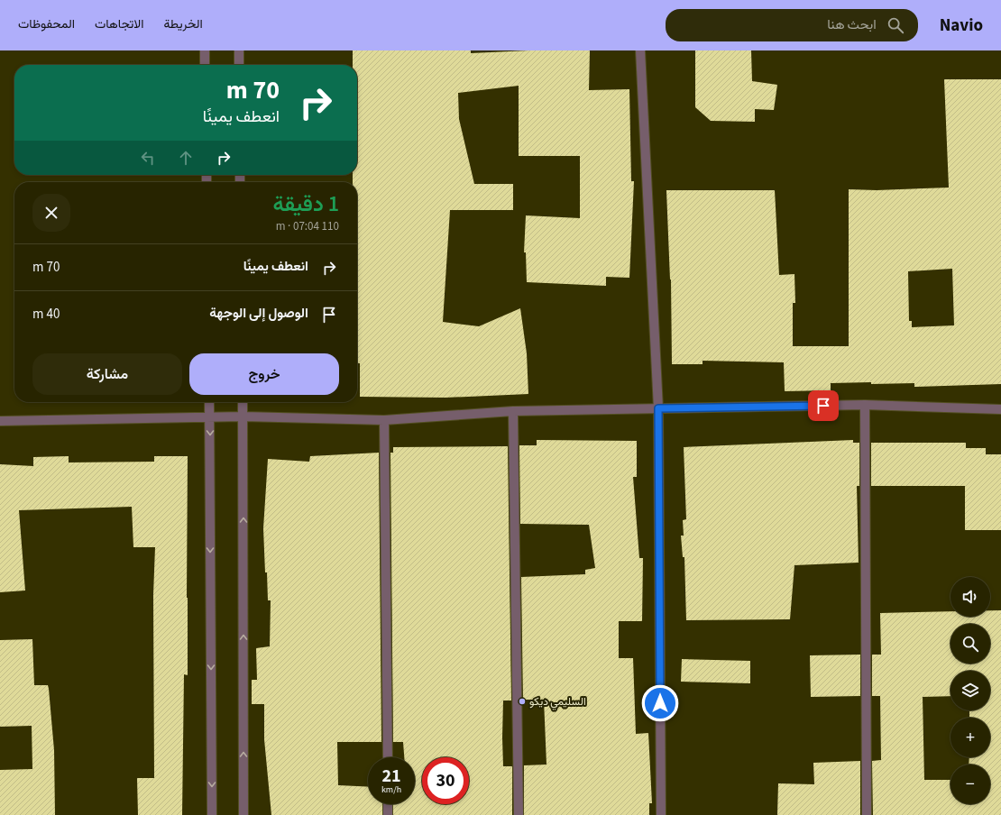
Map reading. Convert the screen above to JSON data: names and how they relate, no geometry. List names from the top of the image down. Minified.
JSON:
{"places":["السليمي ديكو"],"page":{"header":"Navio","search":"ابحث هنا","nav":["الخريطة","الاتجاهات","المحفوظات"],"turn":["70 m","انعطف يمينًا"],"heading":["1 دقيقة","110 m · 07:04"],"list":[{"name":"انعطف يمينًا","value":"70 m"},{"name":"الوصول إلى الوجهة","value":"40 m"}],"buttons":["خروج","مشاركة"],"map_buttons":["+","−"],"speed":"21 km/h","limit":"30"}}
